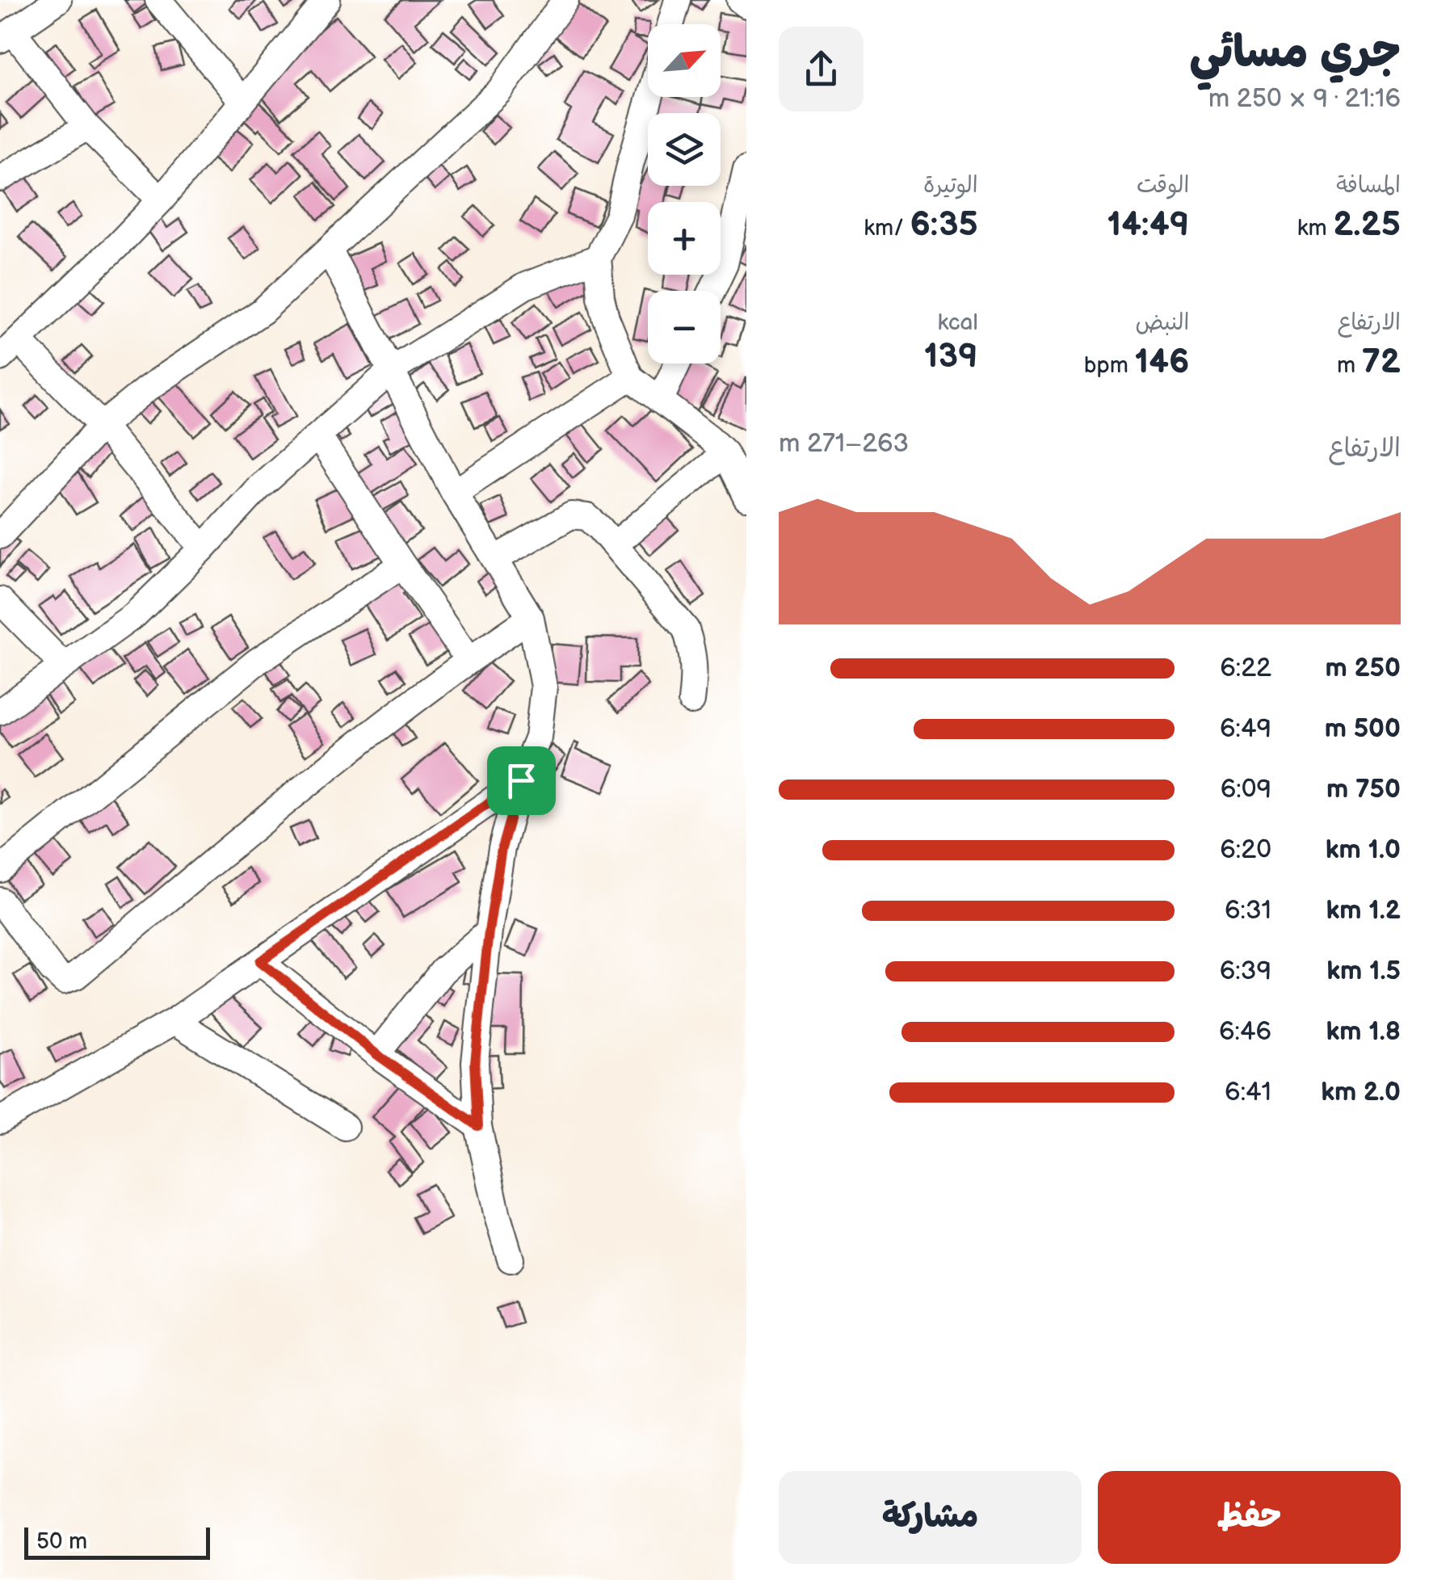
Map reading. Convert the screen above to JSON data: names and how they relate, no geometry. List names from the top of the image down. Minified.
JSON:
{"scale_bar":"50 m","north":"top right","page":{"heading":["جري مسائي","21:16 · 9 × 250 m"],"map_buttons":["+","−"],"stats":[["المسافة","2.25 km"],["الوقت","14:49"],["الوتيرة","6:35 /km"],["الارتفاع","72 m"],["النبض","146 bpm"],["kcal","139"]],"chart":["الارتفاع","263–271 m"],"list":[{"name":"250 m","note":"6:22"},{"name":"500 m","note":"6:49"},{"name":"750 m","note":"6:09"},{"name":"1.0 km","note":"6:20"},{"name":"1.2 km","note":"6:31"},{"name":"1.5 km","note":"6:39"},{"name":"1.8 km","note":"6:46"},{"name":"2.0 km","note":"6:41"}],"buttons":["حفظ","مشاركة"],"scale":"50 m"}}
